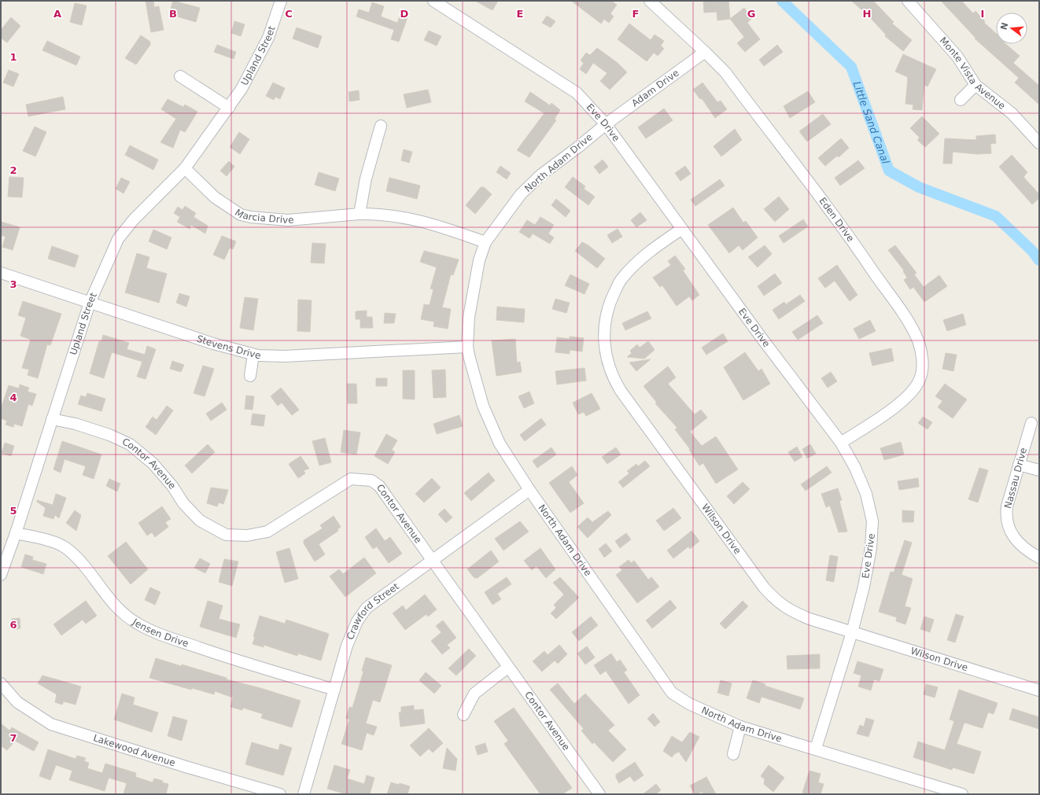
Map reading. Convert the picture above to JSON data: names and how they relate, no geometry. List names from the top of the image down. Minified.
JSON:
{"streets":{"street":["Upland Street","Monte Vista Avenue","Adam Drive","Eve Drive","North Adam Drive","Marcia Drive","Eden Drive","Stevens Drive","Contor Avenue","Nassau Drive","Wilson Drive","Crawford Street","Jensen Drive","Lakewood Avenue"]},"crossings":[["Upland Street","Marcia Drive"],["Upland Street","Stevens Drive"],["Upland Street","Contor Avenue"],["Upland Street","Jensen Drive"],["Adam Drive","Eve Drive"],["Adam Drive","North Adam Drive"],["Adam Drive","Eden Drive"],["Eve Drive","North Adam Drive"],["Eve Drive","Eden Drive"],["Eve Drive","Wilson Drive"],["North Adam Drive","Marcia Drive"],["North Adam Drive","Stevens Drive"],["North Adam Drive","Crawford Street"],["Contor Avenue","Crawford Street"],["Crawford Street","Jensen Drive"]],"water":["Little Sand Canal"],"north":"left","grid":{"columns":["A","B","C","D","E","F","G","H","I"],"rows":["1","2","3","4","5","6","7"]}}
